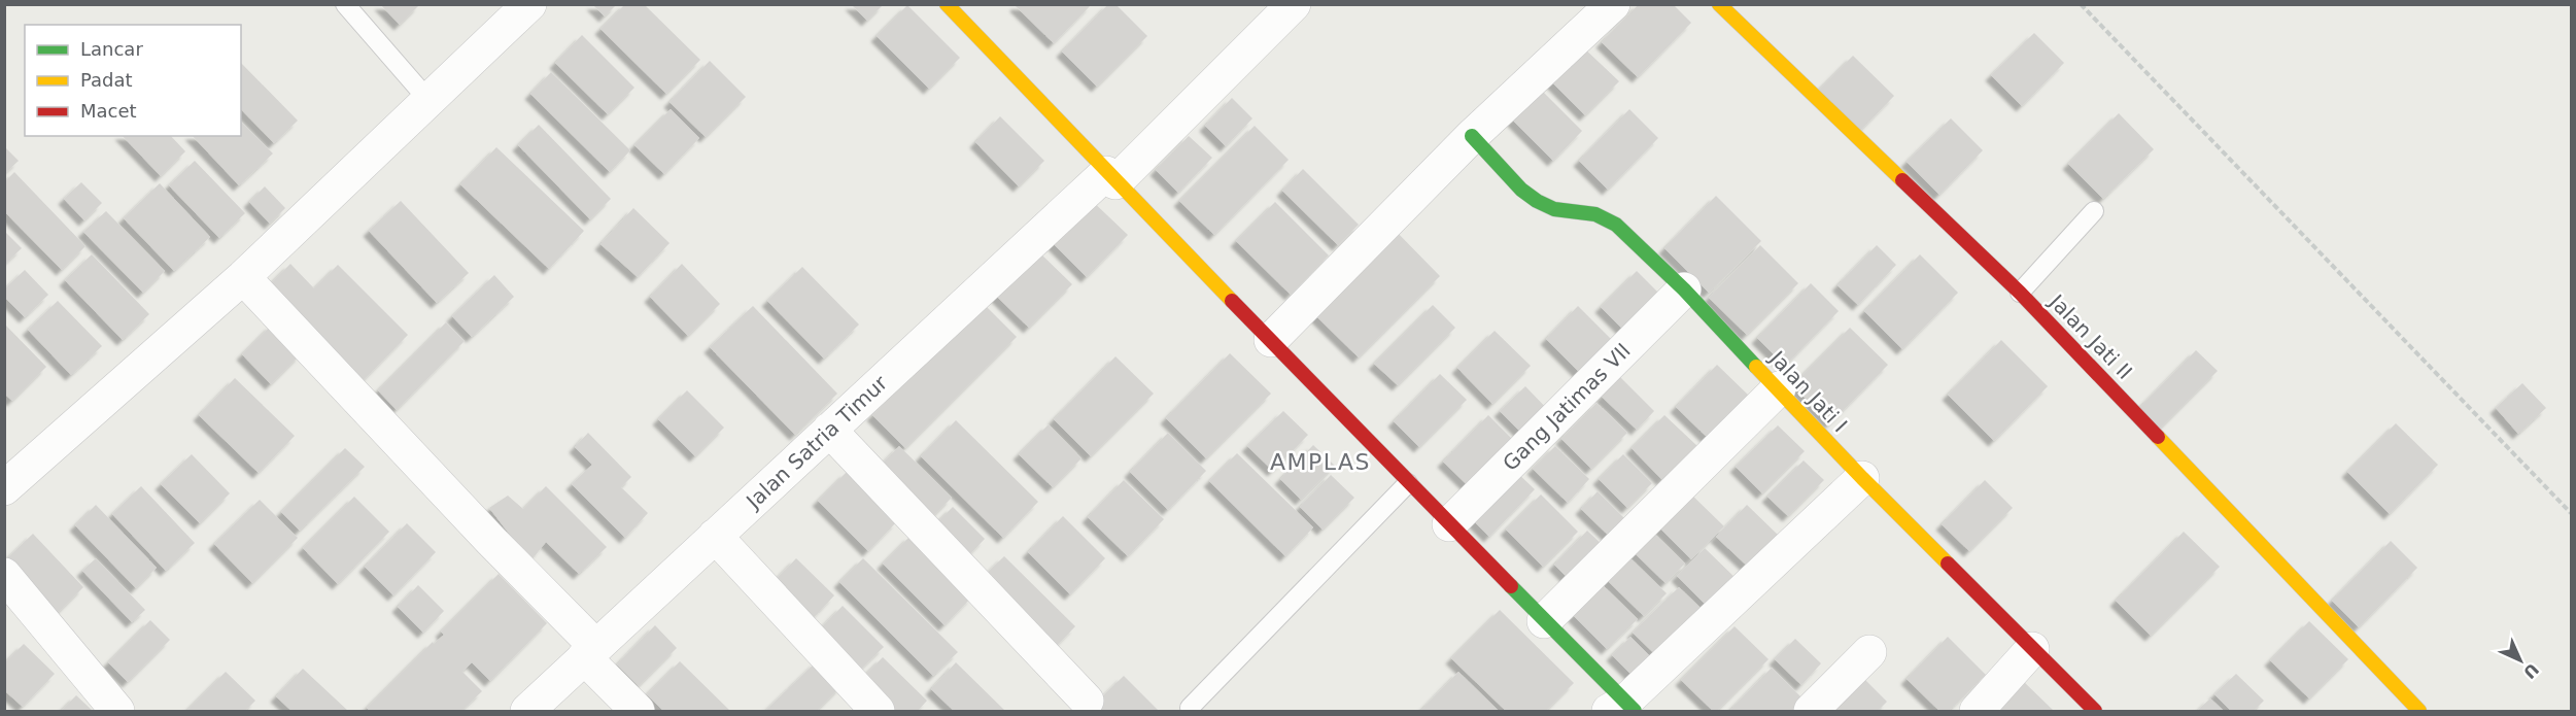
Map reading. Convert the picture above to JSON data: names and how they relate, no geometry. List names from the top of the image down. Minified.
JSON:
{"streets":{"street":["Jalan Jati II","Jalan Jati I","Gang Jatimas VII","Jalan Satria Timur"]},"crossings":[["Jalan Jati I","Gang Jatimas VII"]],"districts":["AMPLAS"],"legend":["Lancar","Padat","Macet"],"north":"bottom right"}
